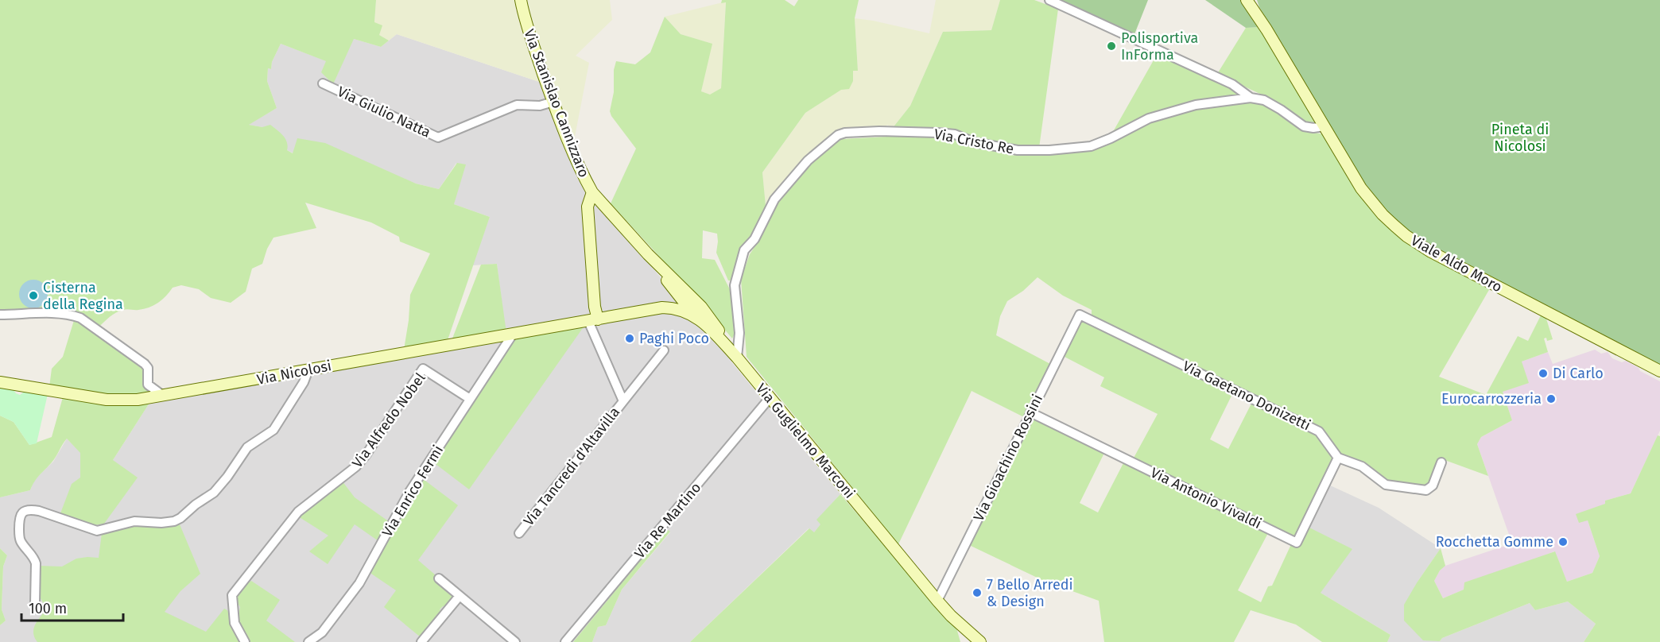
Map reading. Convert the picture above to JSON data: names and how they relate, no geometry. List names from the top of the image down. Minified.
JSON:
{"streets":{"street":["Via Stanislao Cannizzaro","Via Giulio Natta","Via Cristo Re","Viale Aldo Moro","Via Nicolosi","Via Gaetano Donizetti","Via Alfredo Nobel","Via Guglielmo Marconi","Via Gioachino Rossini","Via Tancredi d'Altavilla","Via Enrico Fermi","Via Antonio Vivaldi","Via Re Martino"]},"crossings":[["Via Stanislao Cannizzaro","Via Giulio Natta"],["Via Stanislao Cannizzaro","Via Nicolosi"],["Via Stanislao Cannizzaro","Via Guglielmo Marconi"],["Via Stanislao Cannizzaro","Via Tancredi d'Altavilla"],["Via Cristo Re","Viale Aldo Moro"],["Via Cristo Re","Via Guglielmo Marconi"],["Via Nicolosi","Via Guglielmo Marconi"],["Via Nicolosi","Via Tancredi d'Altavilla"],["Via Nicolosi","Via Enrico Fermi"],["Via Gaetano Donizetti","Via Gioachino Rossini"],["Via Gaetano Donizetti","Via Antonio Vivaldi"],["Via Alfredo Nobel","Via Enrico Fermi"],["Via Guglielmo Marconi","Via Gioachino Rossini"],["Via Guglielmo Marconi","Via Tancredi d'Altavilla"],["Via Guglielmo Marconi","Via Re Martino"],["Via Gioachino Rossini","Via Antonio Vivaldi"]],"parks":["Pineta di Nicolosi"],"places":["Polisportiva InForma","Cisterna della Regina","Paghi Poco","Di Carlo","Eurocarrozzeria","Rocchetta Gomme","7 Bello Arredi & Design"],"scale_bar":"100 m"}
